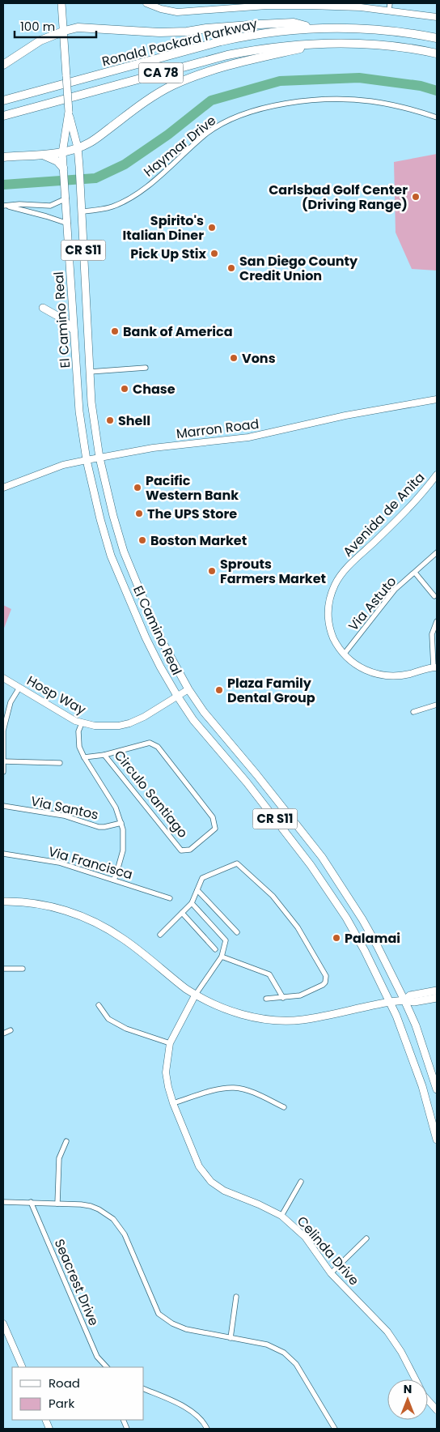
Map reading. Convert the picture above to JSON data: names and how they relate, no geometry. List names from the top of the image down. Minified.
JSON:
{"streets":{"highway":["Ronald Packard Parkway","CA 78"],"main road":["CR S11","El Camino Real"],"street":["Haymar Drive","Marron Road","Avenida de Anita","Via Astuto","Hosp Way","Circulo Santiago","Via Santos","Via Francisca","Celinda Drive","Seacrest Drive"]},"crossings":[["Haymar Drive","El Camino Real"],["CR S11","El Camino Real"],["El Camino Real","Marron Road"],["El Camino Real","Hosp Way"],["Avenida de Anita","Via Astuto"]],"places":["Carlsbad Golf Center (Driving Range)","Spirito's Italian Diner","Pick Up Stix","San Diego County Credit Union","Bank of America","Vons","Chase","Shell","Pacific Western Bank","The UPS Store","Boston Market","Sprouts Farmers Market","Plaza Family Dental Group","Palamai"],"legend":["Road","Park"],"scale_bar":"100 m","north":"top"}
